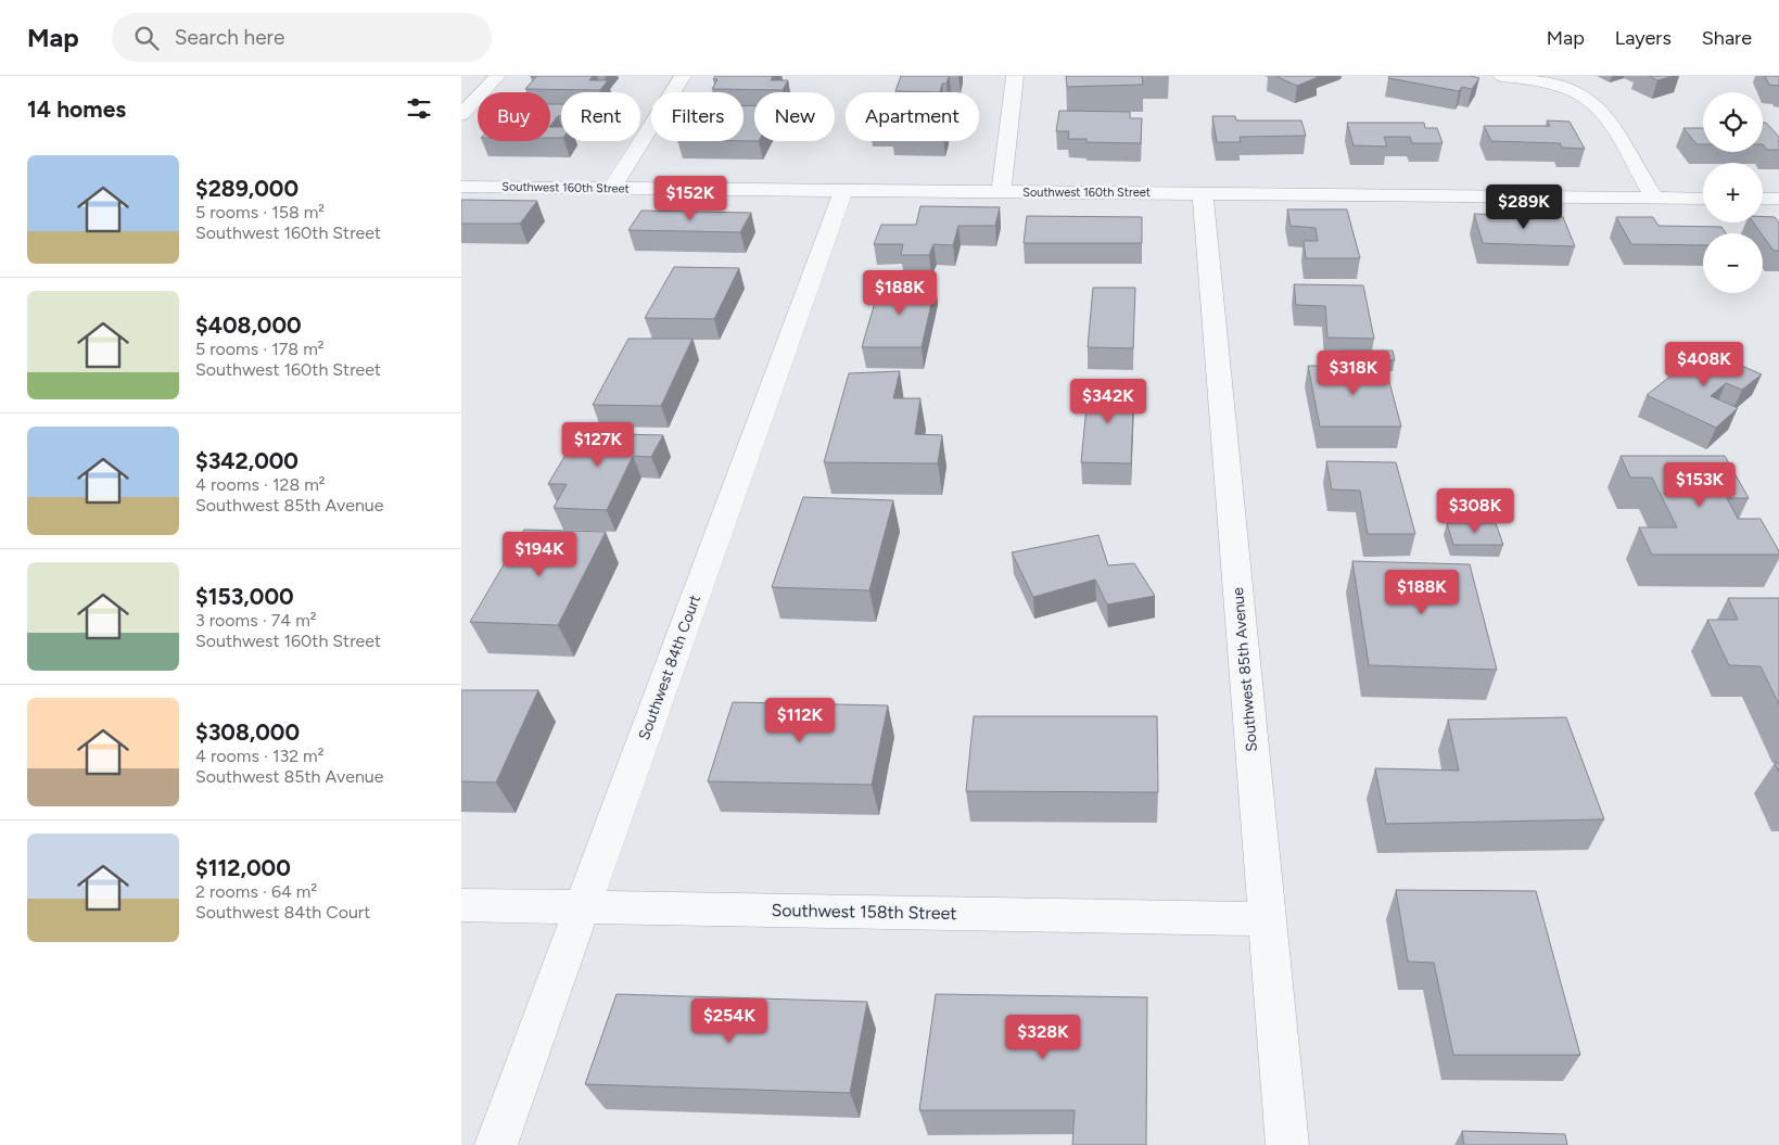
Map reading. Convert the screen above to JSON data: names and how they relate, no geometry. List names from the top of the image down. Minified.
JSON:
{"streets":{"street":["Southwest 160th Street","Southwest 84th Court","Southwest 85th Avenue","Southwest 158th Street"]},"crossings":[["Southwest 160th Street","Southwest 84th Court"],["Southwest 160th Street","Southwest 85th Avenue"],["Southwest 84th Court","Southwest 158th Street"],["Southwest 85th Avenue","Southwest 158th Street"]],"page":{"header":"Map","search":"Search here","nav":["Map","Layers","Share"],"heading":"14 homes","map_buttons":["+","−"],"chip":["Buy","Rent","Filters","New","Apartment"],"list":[{"name":"$289,000","note":"5 rooms · 158 m² · Southwest 160th Street"},{"name":"$408,000","note":"5 rooms · 178 m² · Southwest 160th Street"},{"name":"$342,000","note":"4 rooms · 128 m² · Southwest 85th Avenue"},{"name":"$153,000","note":"3 rooms · 74 m² · Southwest 160th Street"},{"name":"$308,000","note":"4 rooms · 132 m² · Southwest 85th Avenue"},{"name":"$112,000","note":"2 rooms · 64 m² · Southwest 84th Court"}],"price":["$152K","$289K","$188K","$408K","$318K","$342K","$127K","$153K","$308K","$194K","$188K","$112K","$254K","$328K"]}}
